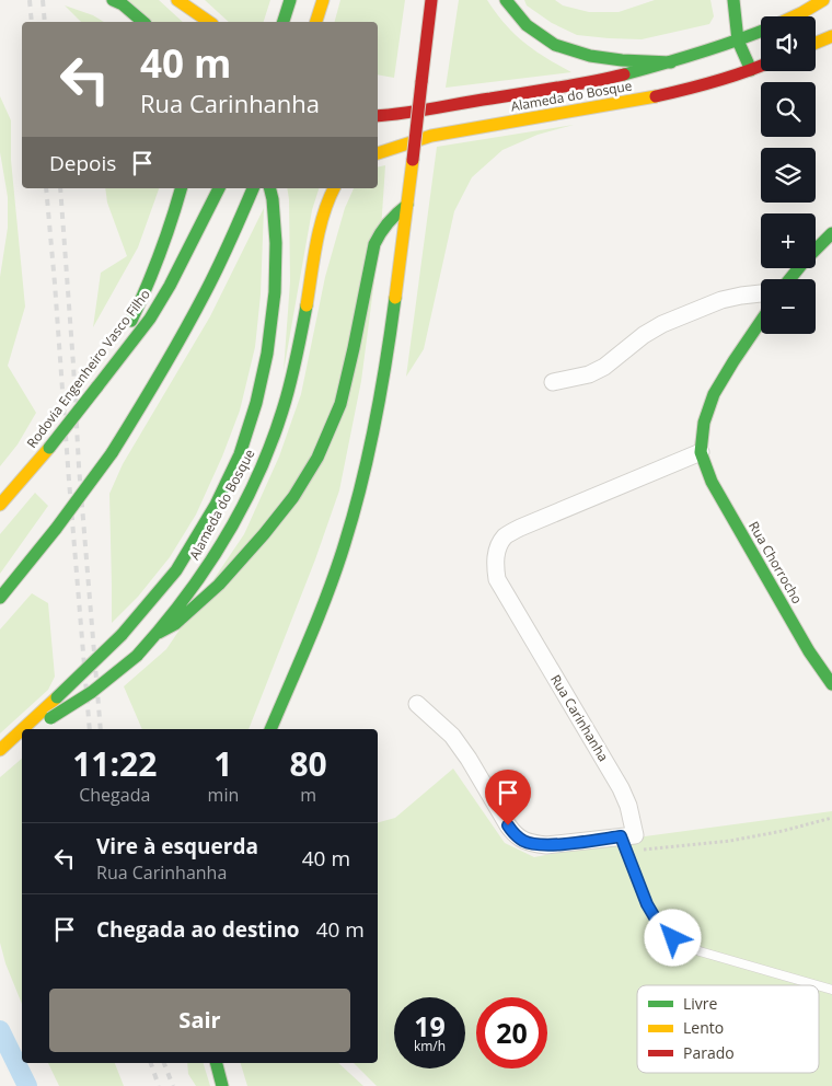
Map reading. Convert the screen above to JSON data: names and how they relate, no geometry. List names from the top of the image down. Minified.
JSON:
{"streets":{"main road":["Alameda do Bosque","Rodovia Engenheiro Vasco Filho","Rua Chorrocho"],"street":["Rua Carinhanha"]},"crossings":[["Rua Chorrocho","Rua Carinhanha"]],"legend":["Livre","Lento","Parado"],"page":{"map_buttons":["+","−"],"turn":["40 m","Rua Carinhanha"],"then":"Depois","eta":["11:22","Chegada","1","min","80","m"],"list":[{"name":"Vire à esquerda","note":"Rua Carinhanha","value":"40 m"},{"name":"Chegada ao destino","value":"40 m"}],"buttons":"Sair","speed":"19 km/h","limit":"20"}}
